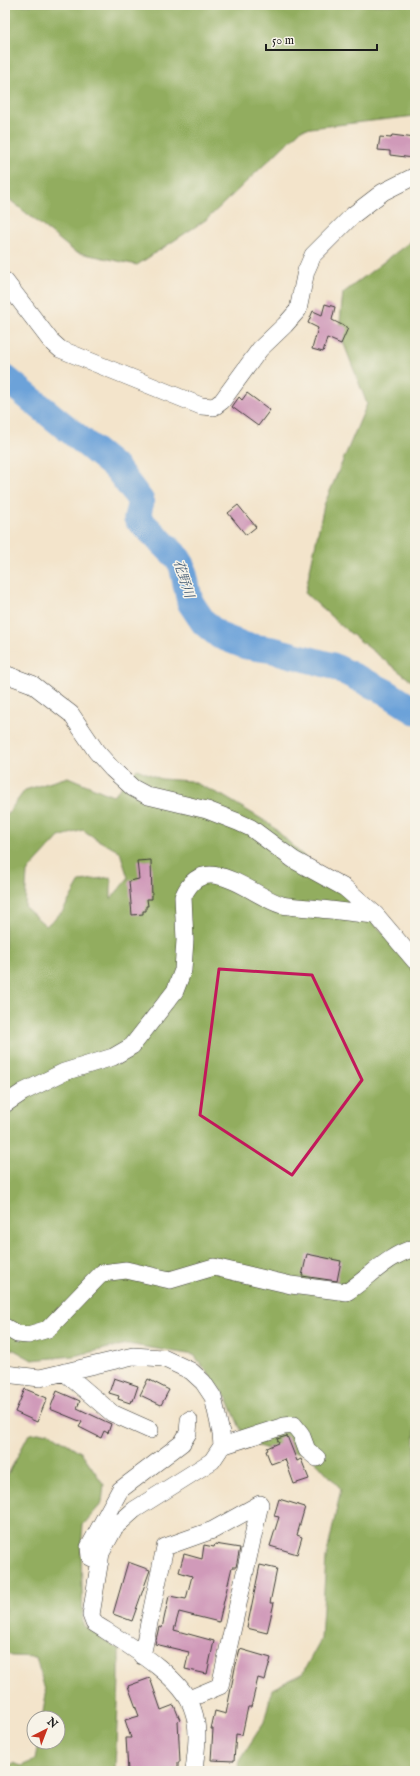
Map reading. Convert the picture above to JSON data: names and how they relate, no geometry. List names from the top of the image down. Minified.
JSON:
{"water":["花野川"],"scale_bar":"50 m","north":"top right"}
